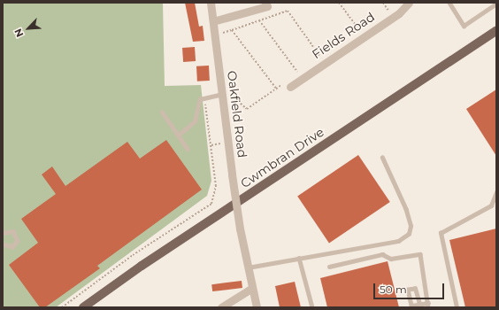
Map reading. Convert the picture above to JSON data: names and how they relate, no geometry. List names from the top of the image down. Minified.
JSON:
{"streets":{"main road":["Cwmbran Drive"],"street":["Fields Road","Oakfield Road"]},"scale_bar":"50 m","north":"bottom left"}
